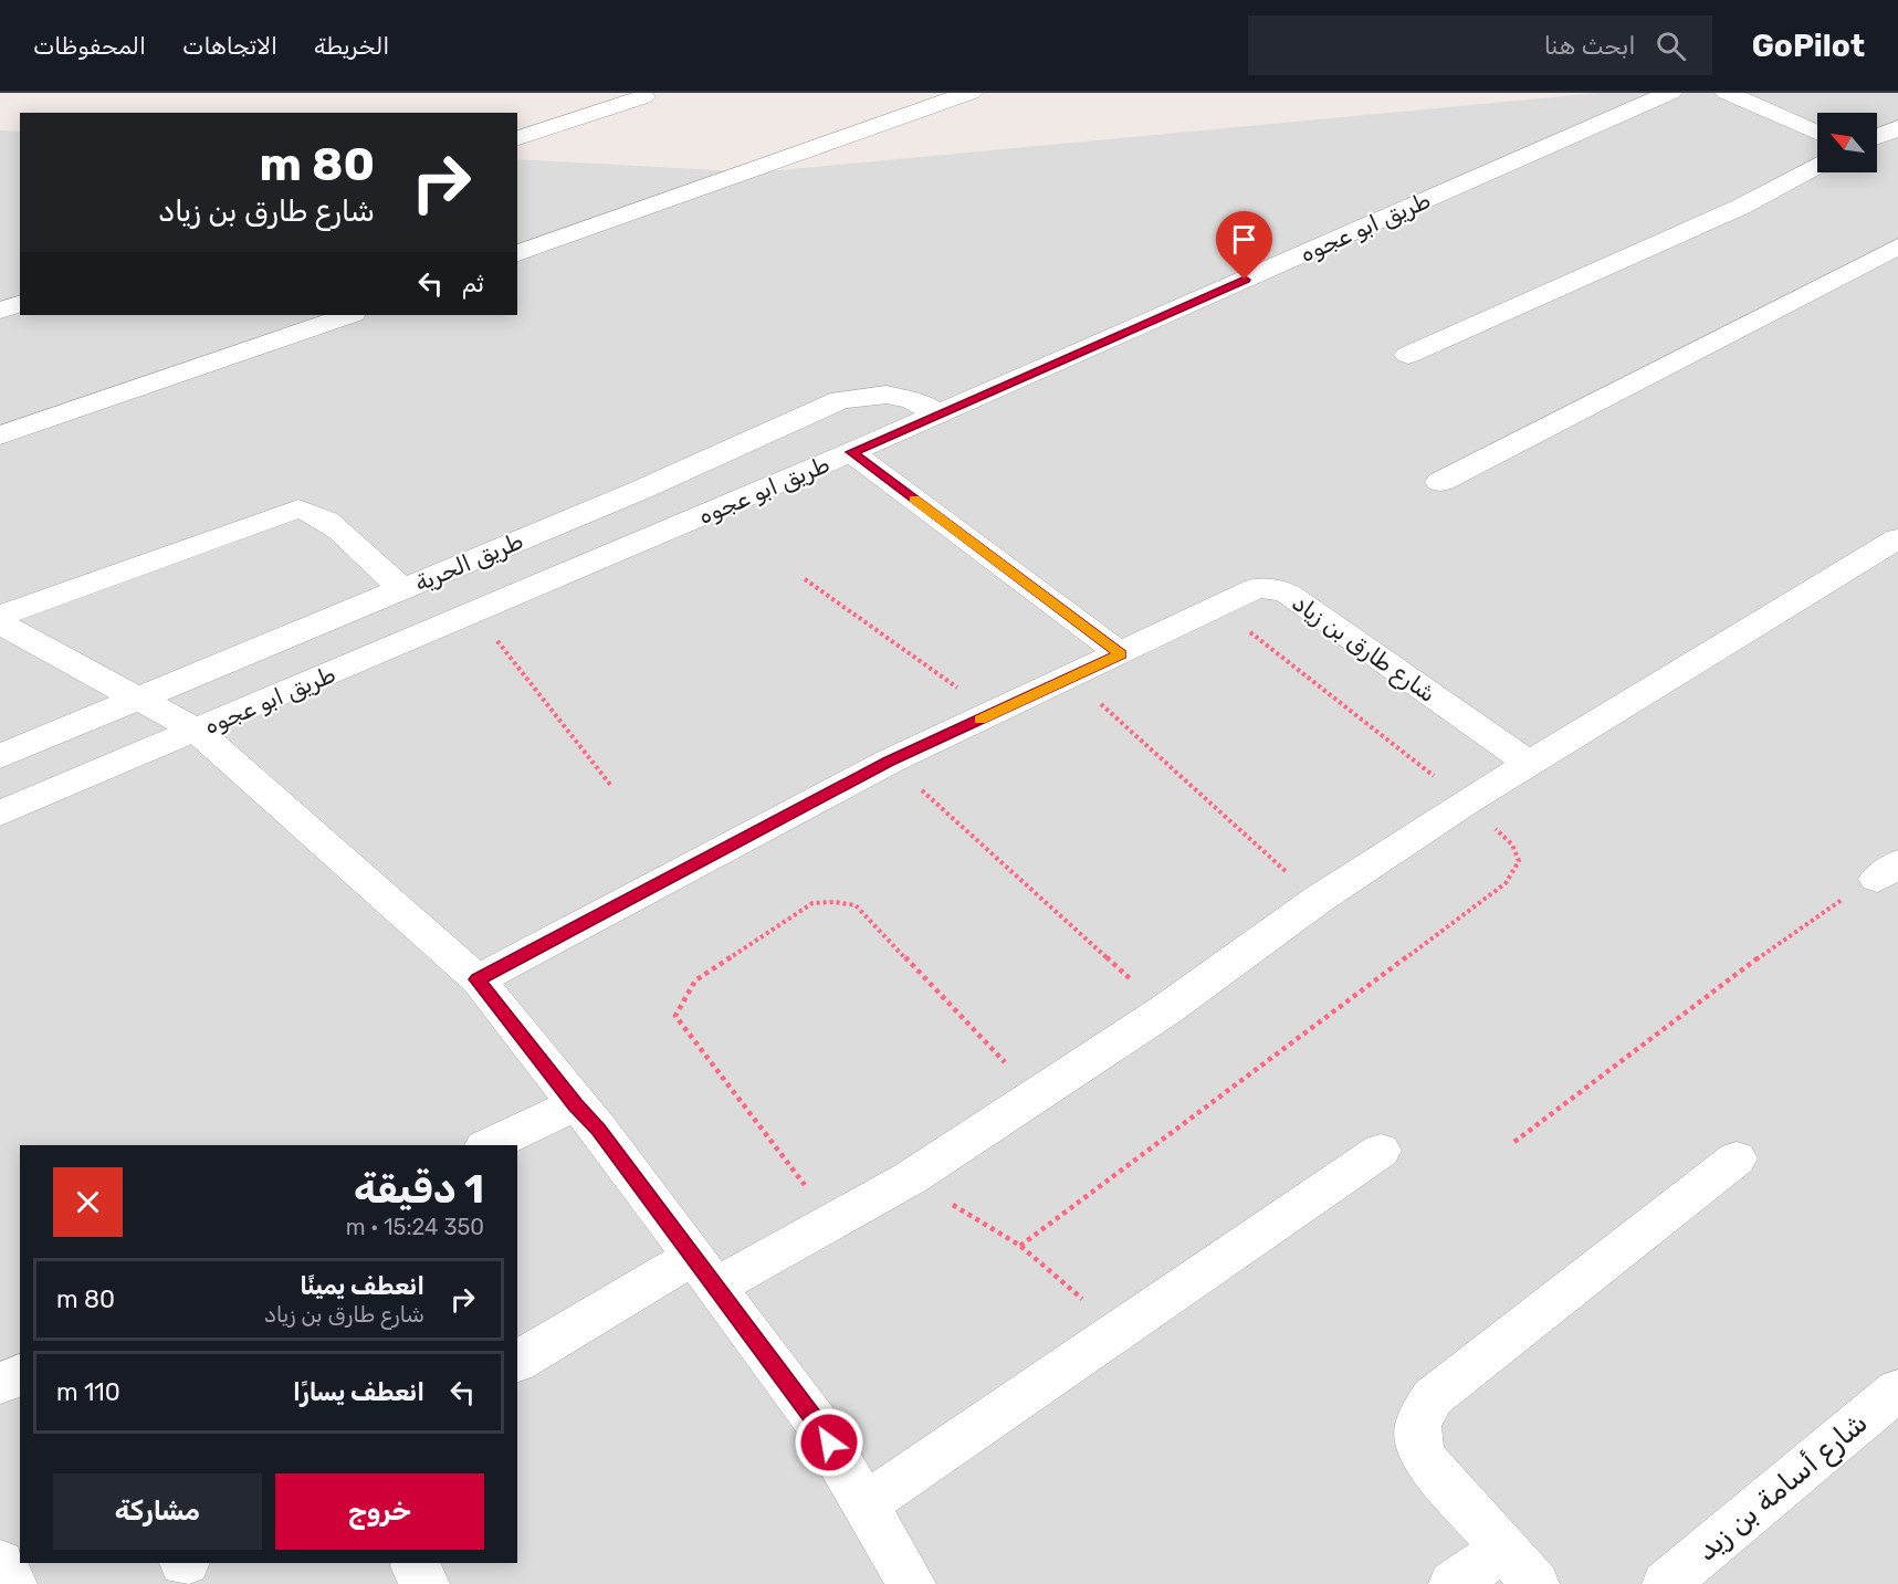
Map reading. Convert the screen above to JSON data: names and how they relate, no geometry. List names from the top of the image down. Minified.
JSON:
{"streets":{"street":["طريق ابو عجوه","طريق الحرية","شارع طارق بن زياد","شارع أسامة بن زيد"]},"crossings":[["طريق ابو عجوه","طريق الحرية"]],"north":"top left","page":{"header":"GoPilot","search":"ابحث هنا","nav":["الخريطة","الاتجاهات","المحفوظات"],"turn":["80 m","شارع طارق بن زياد"],"then":"ثم","heading":["1 دقيقة","350 m · 15:24"],"list":[{"name":"انعطف يمينًا","note":"شارع طارق بن زياد","value":"80 m"},{"name":"انعطف يسارًا","value":"110 m"}],"buttons":["خروج","مشاركة"]}}
